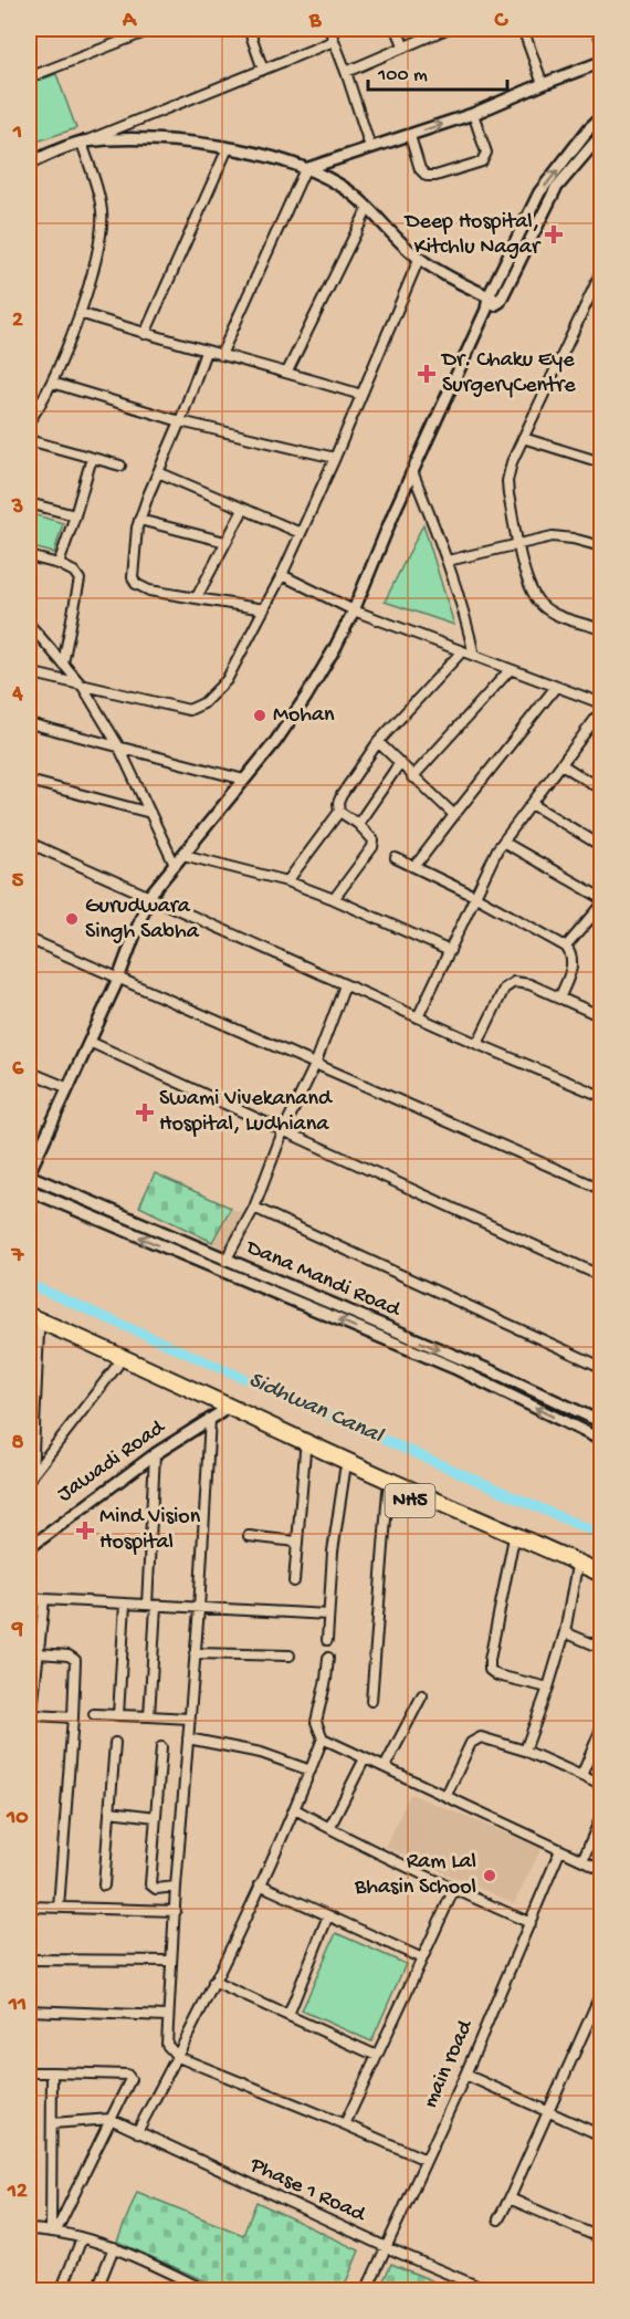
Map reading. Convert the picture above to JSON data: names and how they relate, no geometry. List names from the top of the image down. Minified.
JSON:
{"streets":{"highway":["NH5"],"street":["Dana Mandi Road","Jawadi Road","main road","Phase 1 Road"]},"crossings":[["Jawadi Road","NH5"],["main road","Phase 1 Road"]],"water":["Sidhwan Canal"],"places":{"health":["Deep Hospital, Kitchlu Nagar","Dr. Chaku Eye SurgeryCentre","Swami Vivekanand Hospital, Ludhiana","Mind Vision Hospital"],"other":["Mohan","Gurudwara Singh Sabha","Ram Lal Bhasin School"]},"scale_bar":"100 m","grid":{"columns":["A","B","C"],"rows":["1","2","3","4","5","6","7","8","9","10","11","12"]}}
